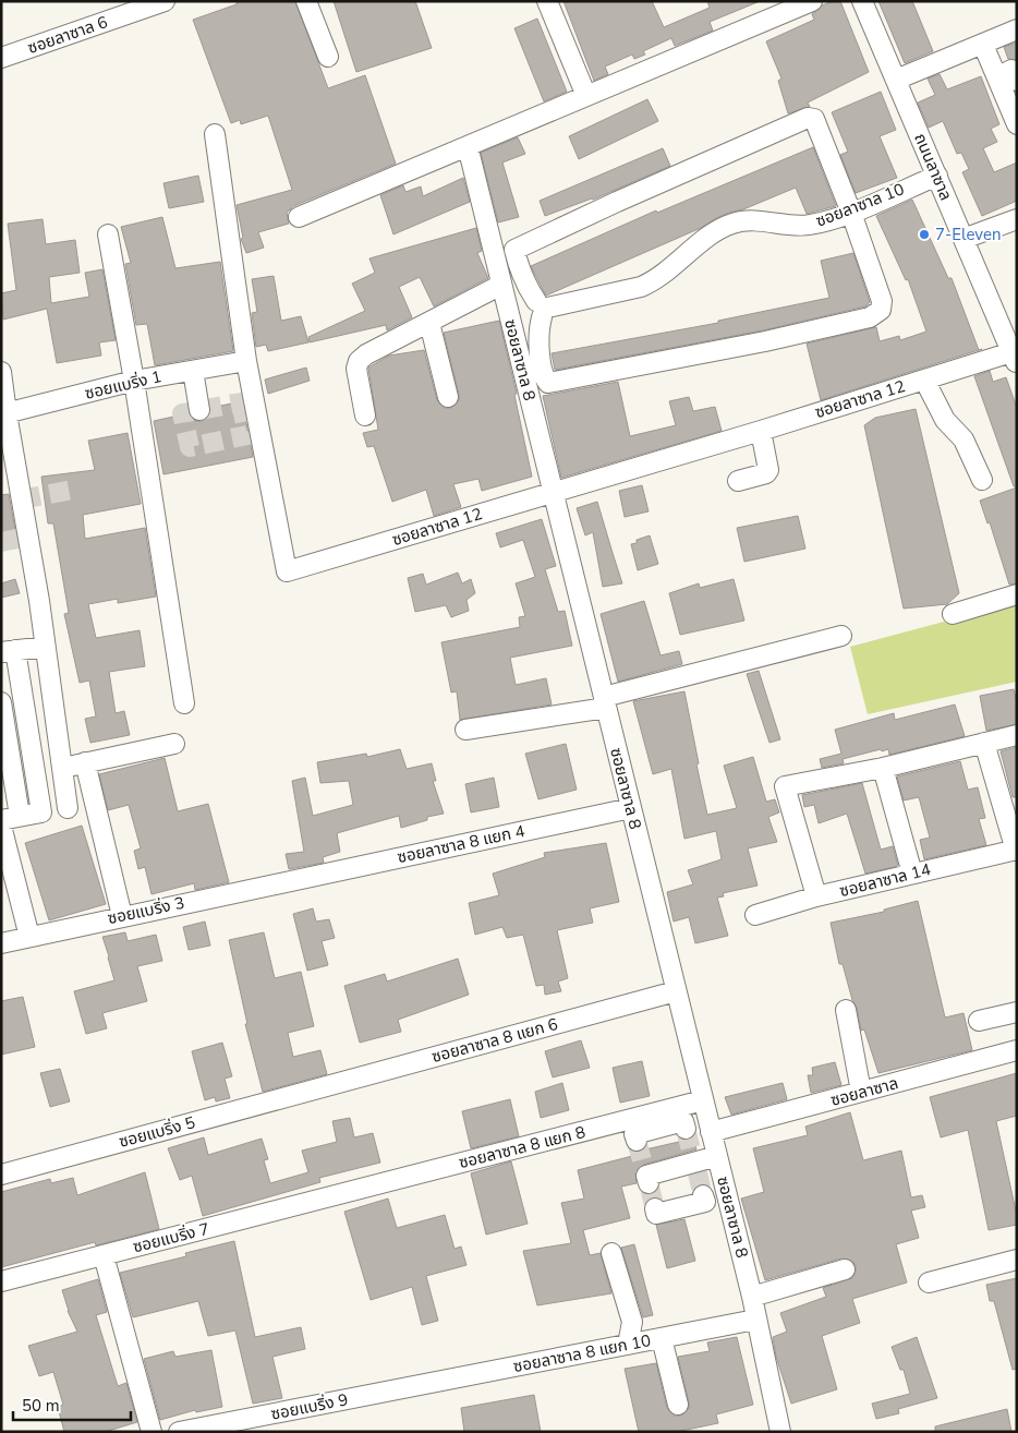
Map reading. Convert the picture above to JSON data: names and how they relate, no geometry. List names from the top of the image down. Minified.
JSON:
{"streets":{"street":["ซอยลาซาล 6","ถนนลาซาล","ซอยลาซาล 10","ซอยลาซาล 8","ซอยแบริ่ง 1","ซอยลาซาล 12","ซอยลาซาล 8 แยก 4","ซอยลาซาล 14","ซอยแบริ่ง 3","ซอยลาซาล 8 แยก 6","ซอยลาซาล","ซอยแบริ่ง 5","ซอยลาซาล 8 แยก 8","ซอยแบริ่ง 7","ซอยลาซาล 8 แยก 10","ซอยแบริ่ง 9"]},"crossings":[["ถนนลาซาล","ซอยลาซาล 10"],["ถนนลาซาล","ซอยลาซาล 12"],["ซอยลาซาล 10","ซอยลาซาล 8"],["ซอยลาซาล 8","ซอยลาซาล 12"],["ซอยลาซาล 8","ซอยลาซาล 8 แยก 4"],["ซอยลาซาล 8","ซอยลาซาล 8 แยก 6"],["ซอยลาซาล 8","ซอยลาซาล"],["ซอยลาซาล 8","ซอยลาซาล 8 แยก 8"],["ซอยลาซาล 8","ซอยลาซาล 8 แยก 10"],["ซอยแบริ่ง 1","ซอยลาซาล 12"],["ซอยลาซาล 8 แยก 4","ซอยแบริ่ง 3"],["ซอยลาซาล 8 แยก 6","ซอยแบริ่ง 5"],["ซอยลาซาล 8 แยก 8","ซอยแบริ่ง 7"],["ซอยลาซาล 8 แยก 10","ซอยแบริ่ง 9"]],"places":["7-Eleven"],"scale_bar":"50 m"}
